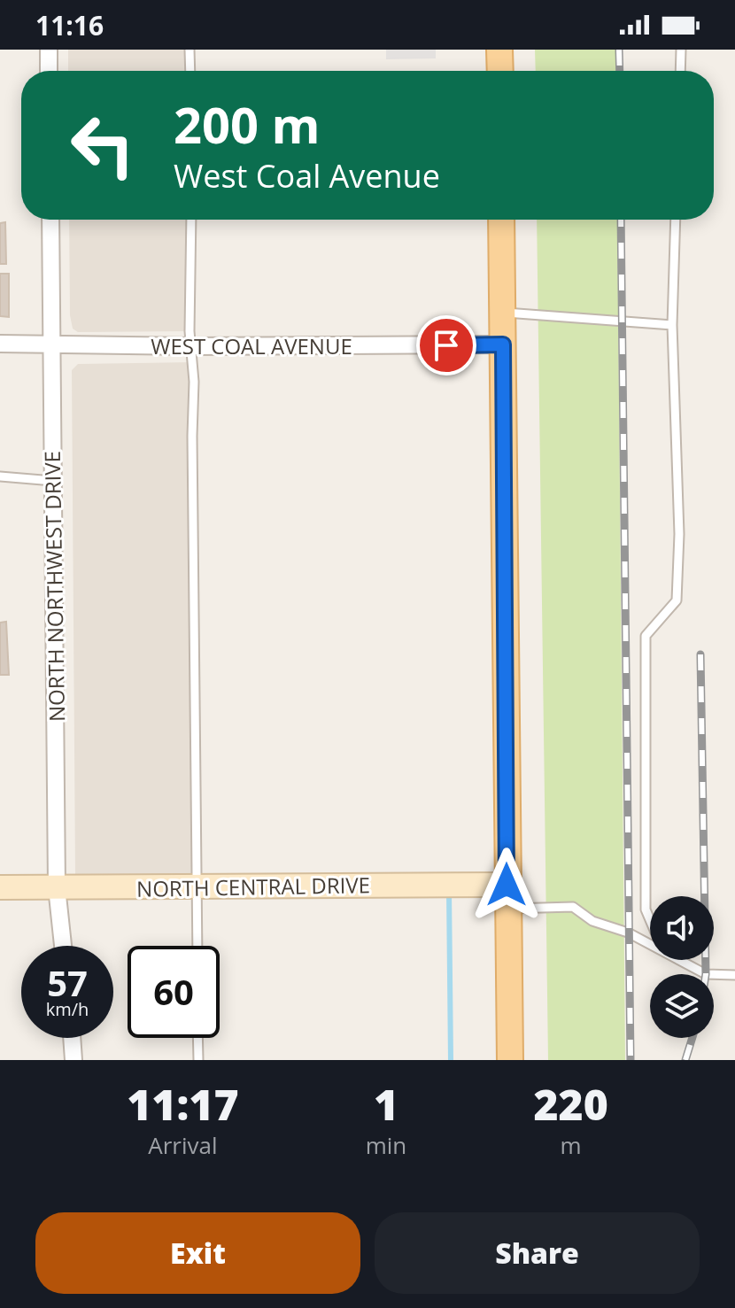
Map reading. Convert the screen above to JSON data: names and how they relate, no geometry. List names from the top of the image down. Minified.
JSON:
{"streets":{"street":["WEST COAL AVENUE","NORTH NORTHWEST DRIVE","NORTH CENTRAL DRIVE"]},"crossings":[["WEST COAL AVENUE","NORTH NORTHWEST DRIVE"],["NORTH NORTHWEST DRIVE","NORTH CENTRAL DRIVE"]],"page":{"status":"11:16","turn":["200 m","West Coal Avenue"],"speed":"57 km/h","limit":"60","eta":["11:17","Arrival","1","min","220","m"],"buttons":["Exit","Share"]}}
